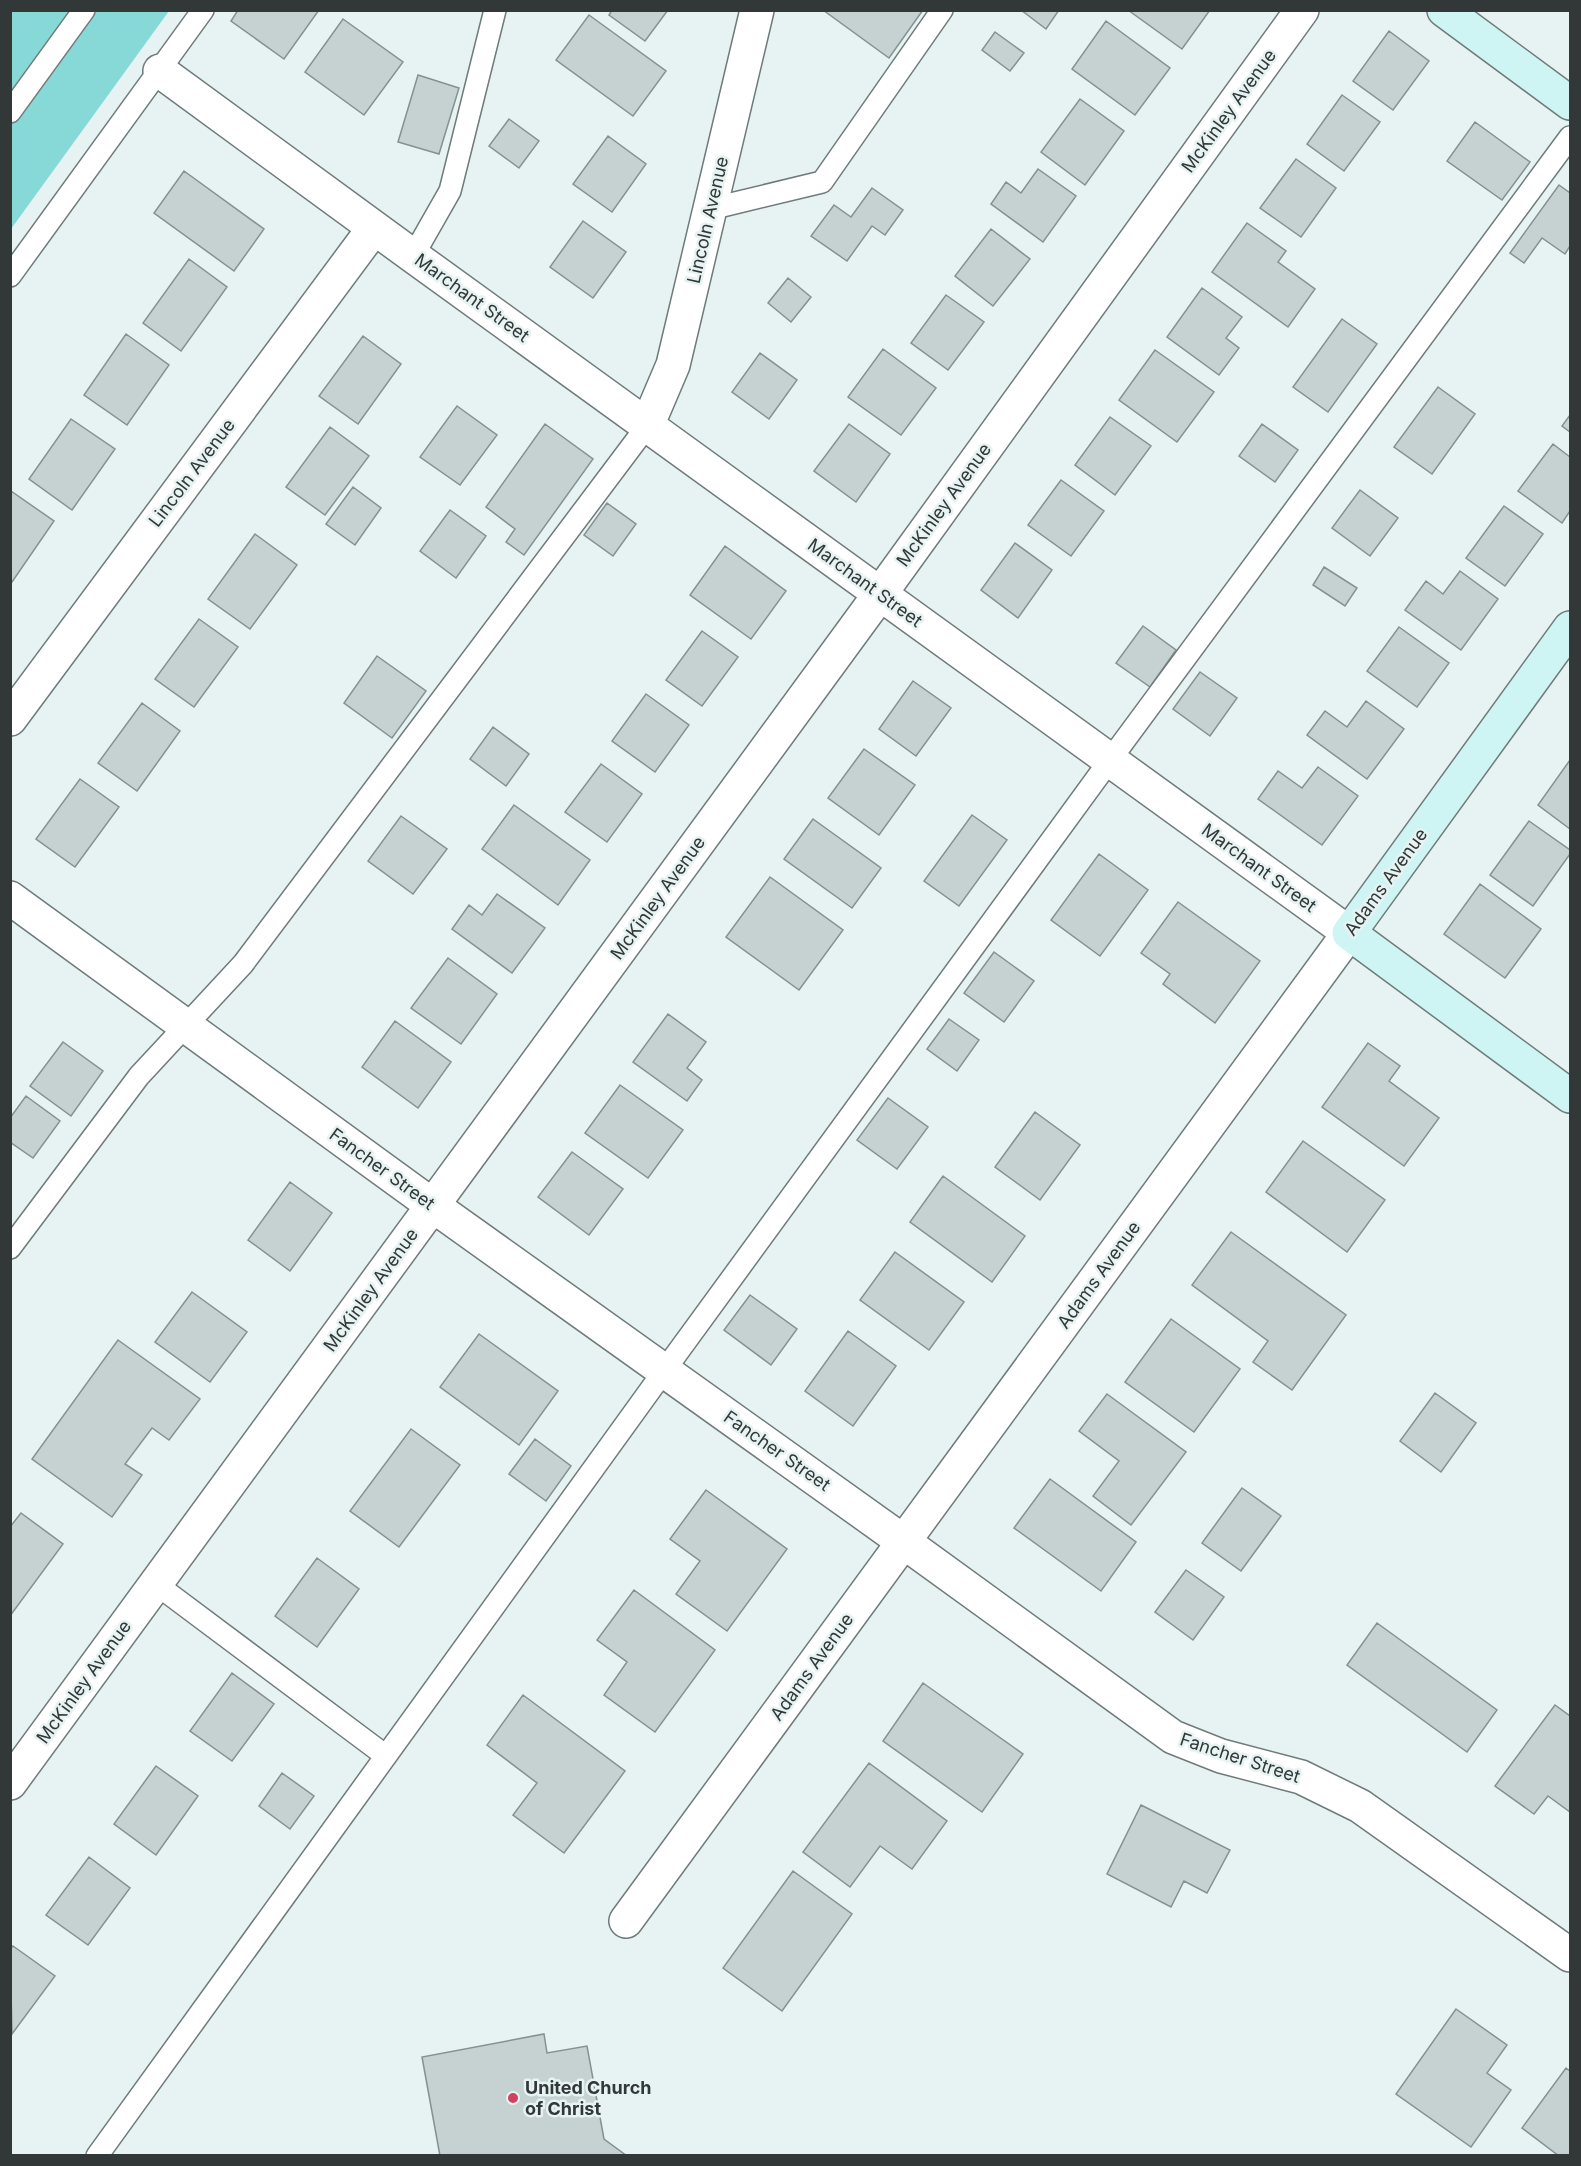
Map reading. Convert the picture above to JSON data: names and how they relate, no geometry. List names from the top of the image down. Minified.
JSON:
{"streets":{"street":["McKinley Avenue","Lincoln Avenue","Marchant Street","Adams Avenue","Fancher Street"]},"crossings":[["McKinley Avenue","Marchant Street"],["McKinley Avenue","Fancher Street"],["Lincoln Avenue","Marchant Street"],["Marchant Street","Adams Avenue"],["Adams Avenue","Fancher Street"]],"places":["United Church of Christ"]}
